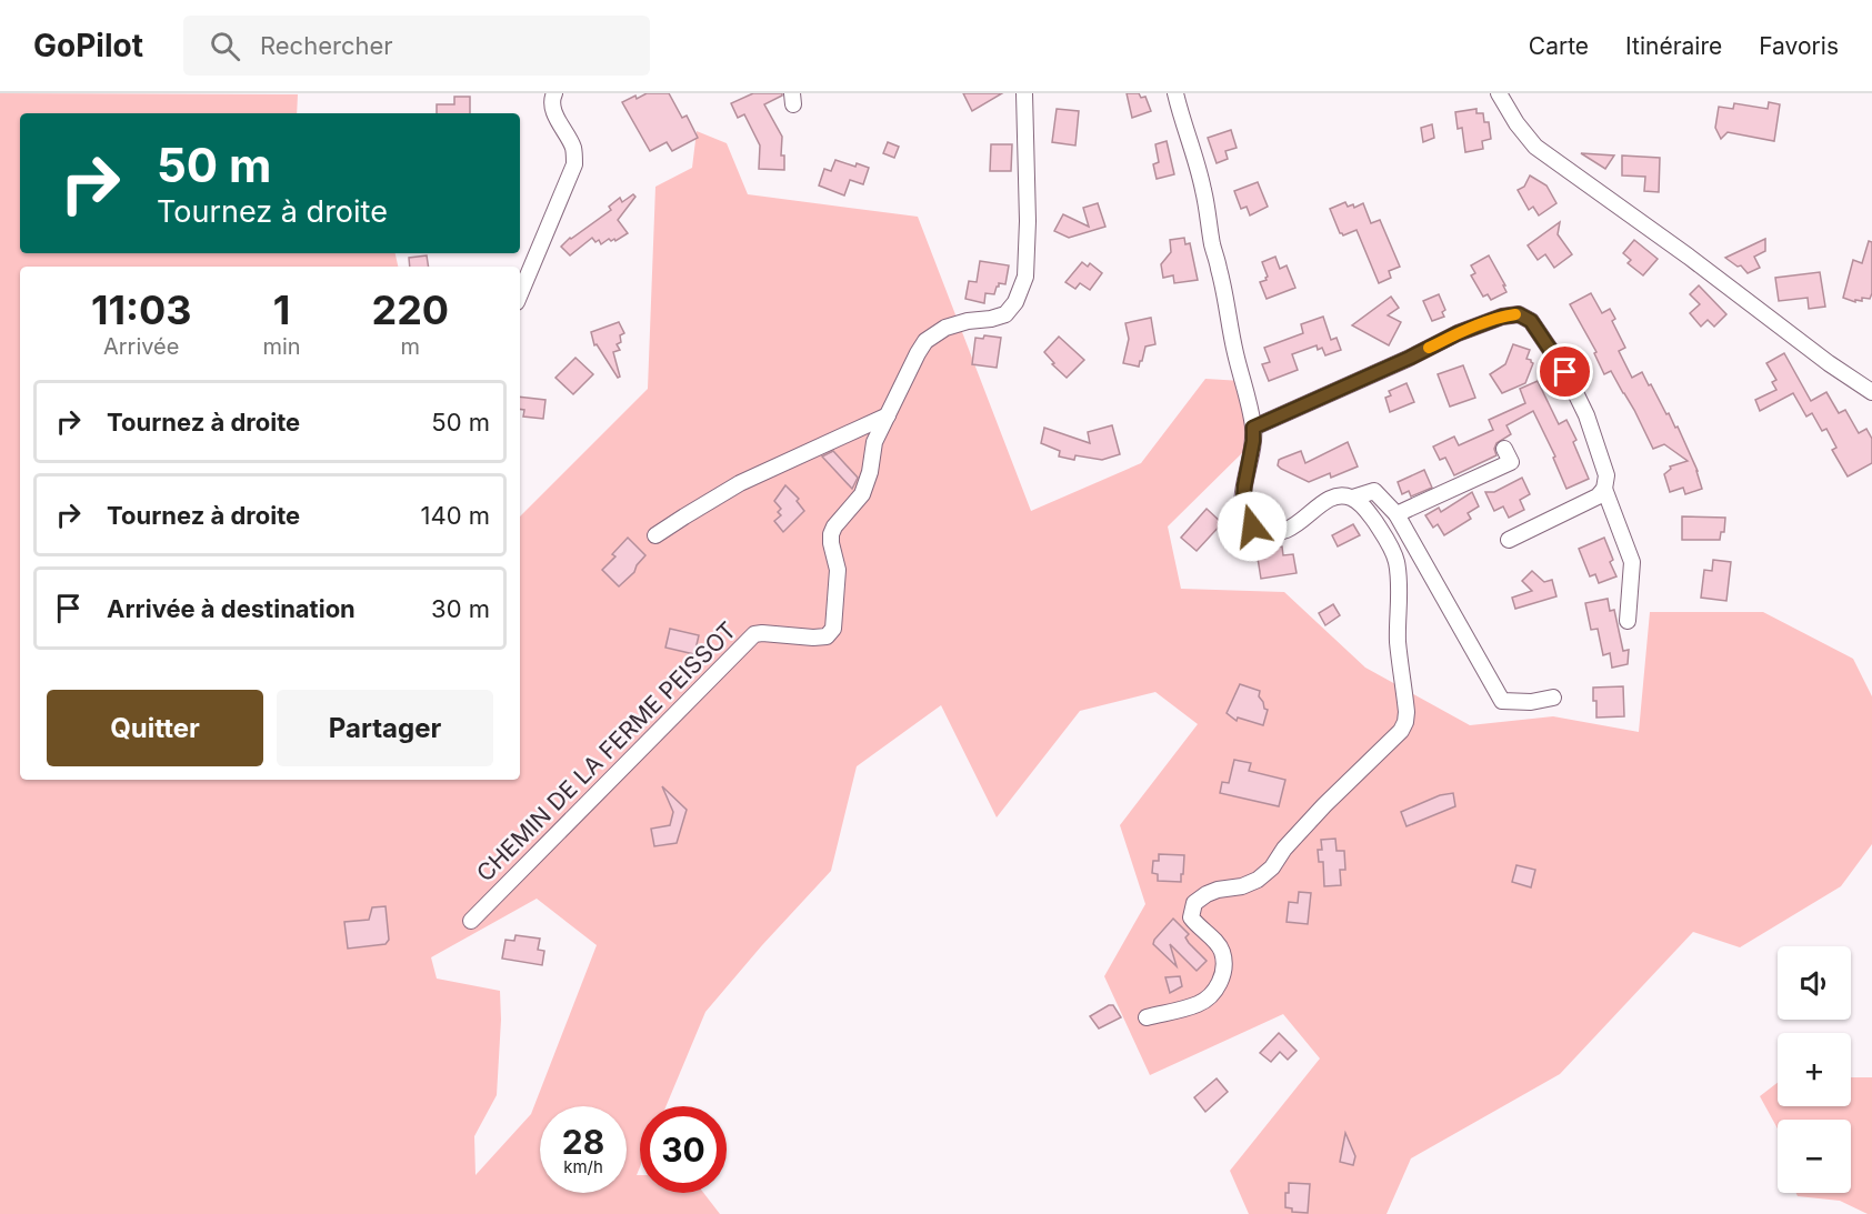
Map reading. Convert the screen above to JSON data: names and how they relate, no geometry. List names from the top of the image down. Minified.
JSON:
{"streets":{"street":["CHEMIN DE LA FERME PEISSOT"]},"page":{"header":"GoPilot","search":"Rechercher","nav":["Carte","Itinéraire","Favoris"],"turn":["50 m","Tournez à droite"],"eta":["11:03","Arrivée","1","min","220","m"],"list":[{"name":"Tournez à droite","value":"50 m"},{"name":"Tournez à droite","value":"140 m"},{"name":"Arrivée à destination","value":"30 m"}],"buttons":["Quitter","Partager"],"map_buttons":["+","−"],"speed":"28 km/h","limit":"30"}}
